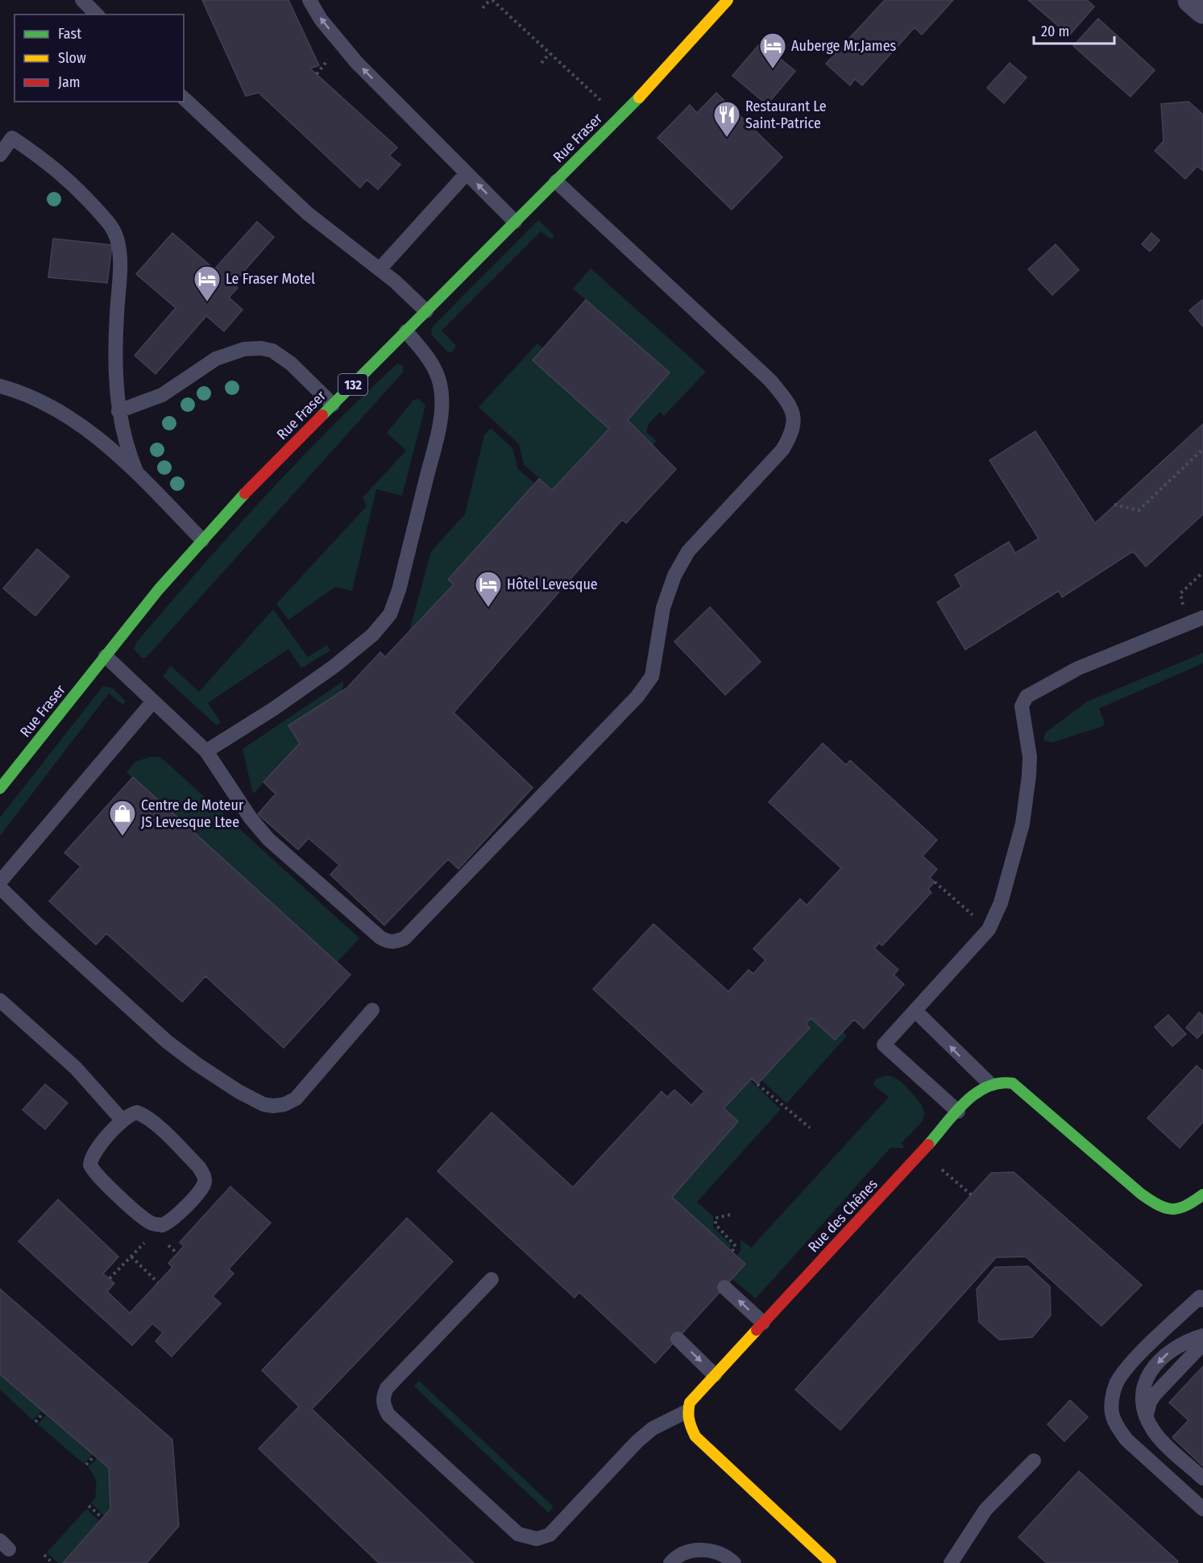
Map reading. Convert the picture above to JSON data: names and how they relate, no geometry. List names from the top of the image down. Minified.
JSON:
{"streets":{"main road":["Rue Fraser","132","Rue des Chênes"]},"places":{"hotel":["Auberge Mr.James","Le Fraser Motel","Hôtel Levesque"],"restaurant":["Restaurant Le Saint-Patrice"],"shop":["Centre de Moteur JS Levesque Ltee"]},"legend":["Fast","Slow","Jam"],"scale_bar":"20 m"}
